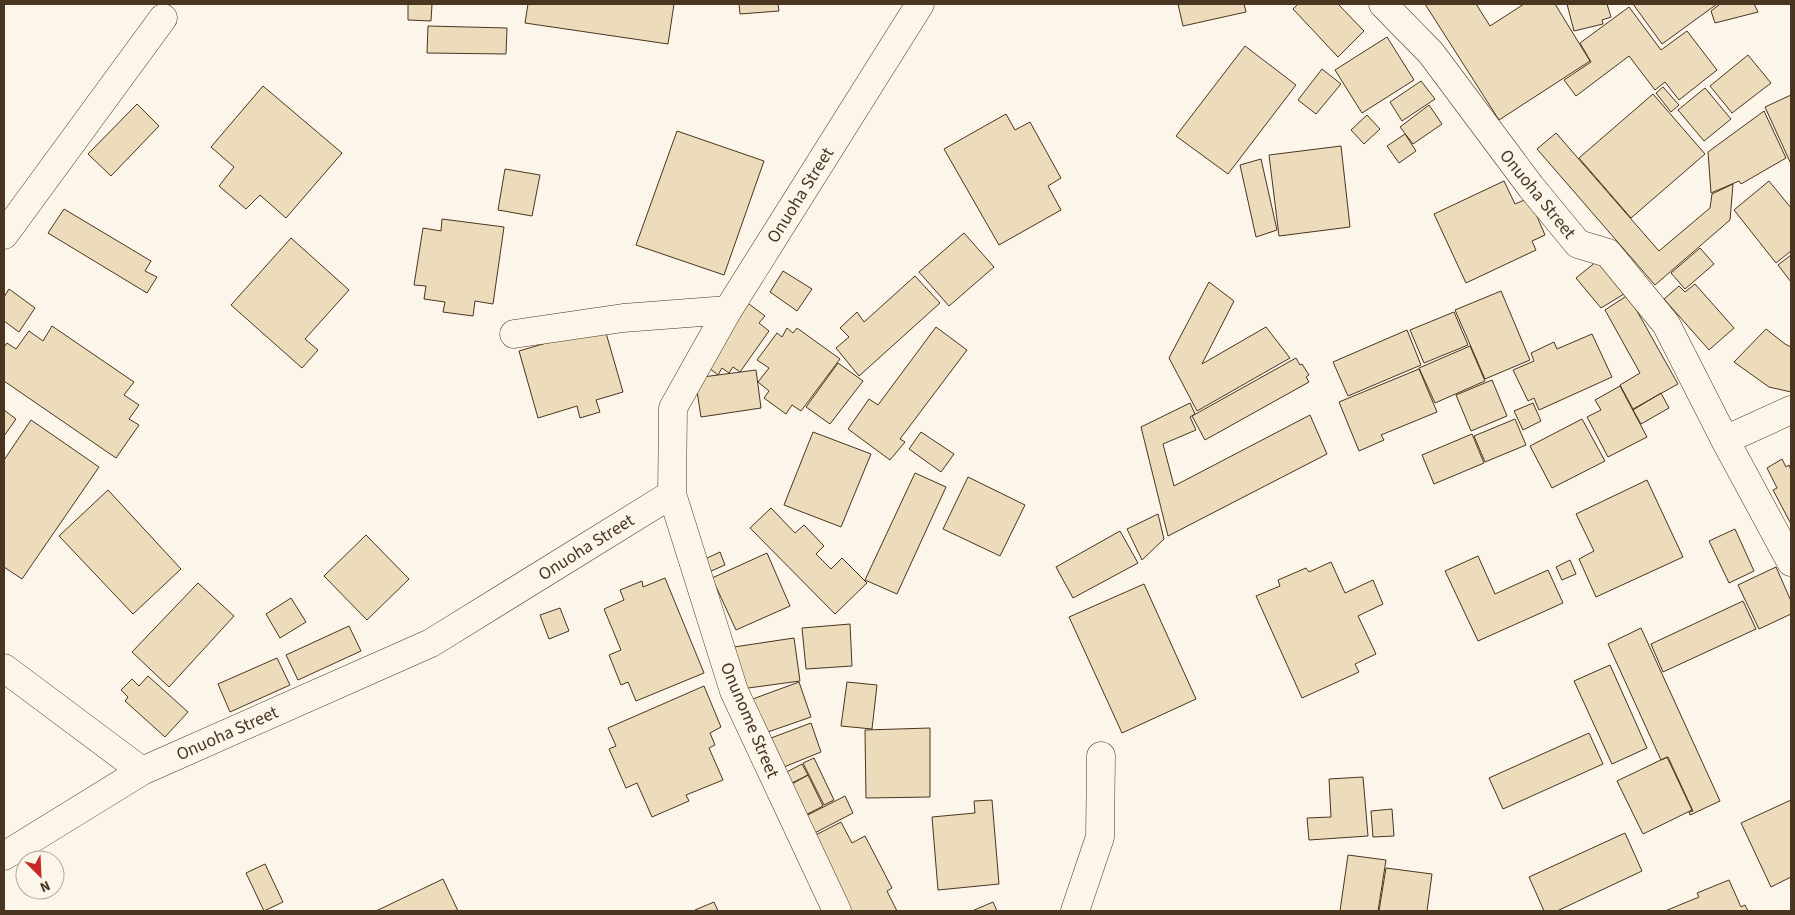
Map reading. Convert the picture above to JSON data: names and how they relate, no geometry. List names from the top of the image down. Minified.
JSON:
{"streets":{"street":["Onuoha Street","Onunome Street"]},"crossings":[["Onuoha Street","Onunome Street"]],"north":"bottom right"}
